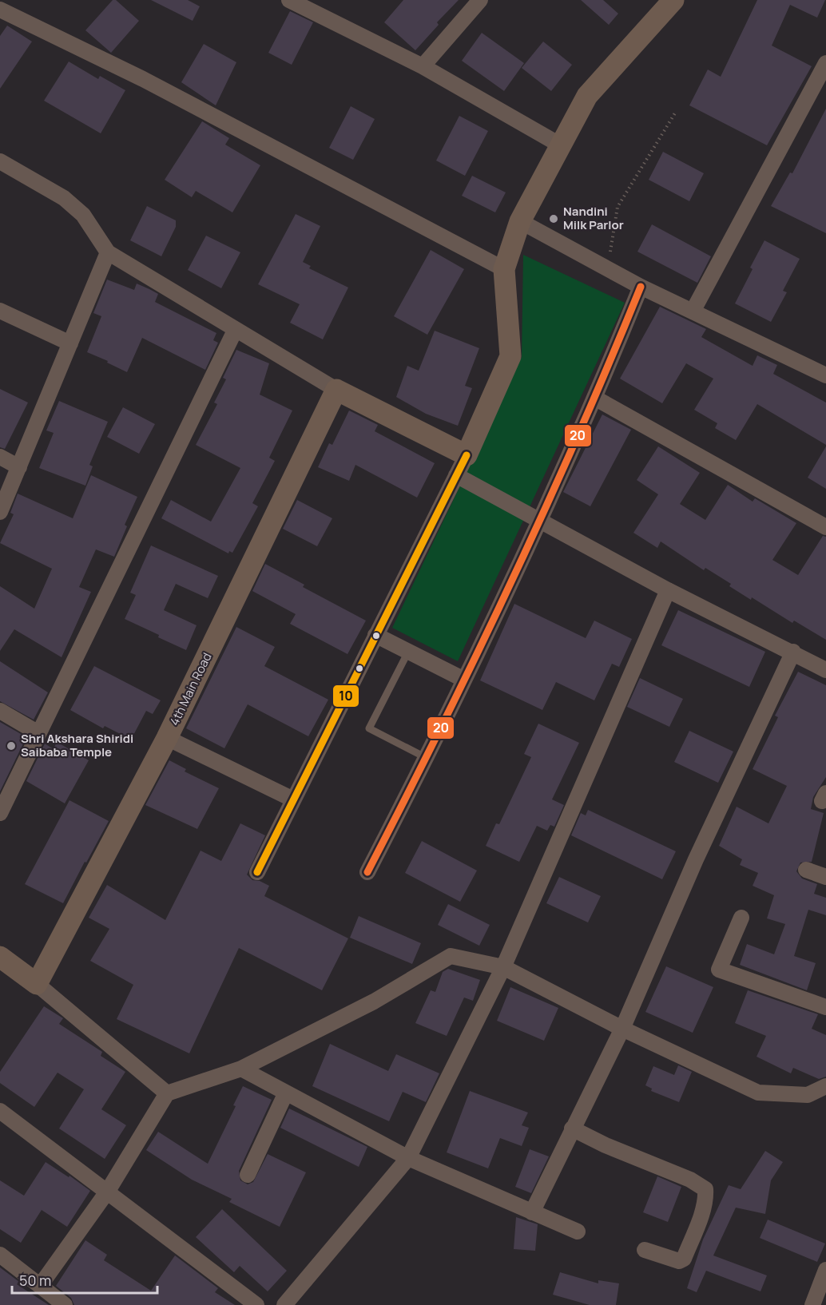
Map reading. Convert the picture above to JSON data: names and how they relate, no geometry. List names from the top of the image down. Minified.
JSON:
{"streets":{"street":["4th Main Road"]},"places":["Nandini Milk Parlor","Shri Akshara Shiridi Saibaba Temple"],"lines":["transit line 20","transit line 10"],"scale_bar":"50 m"}
